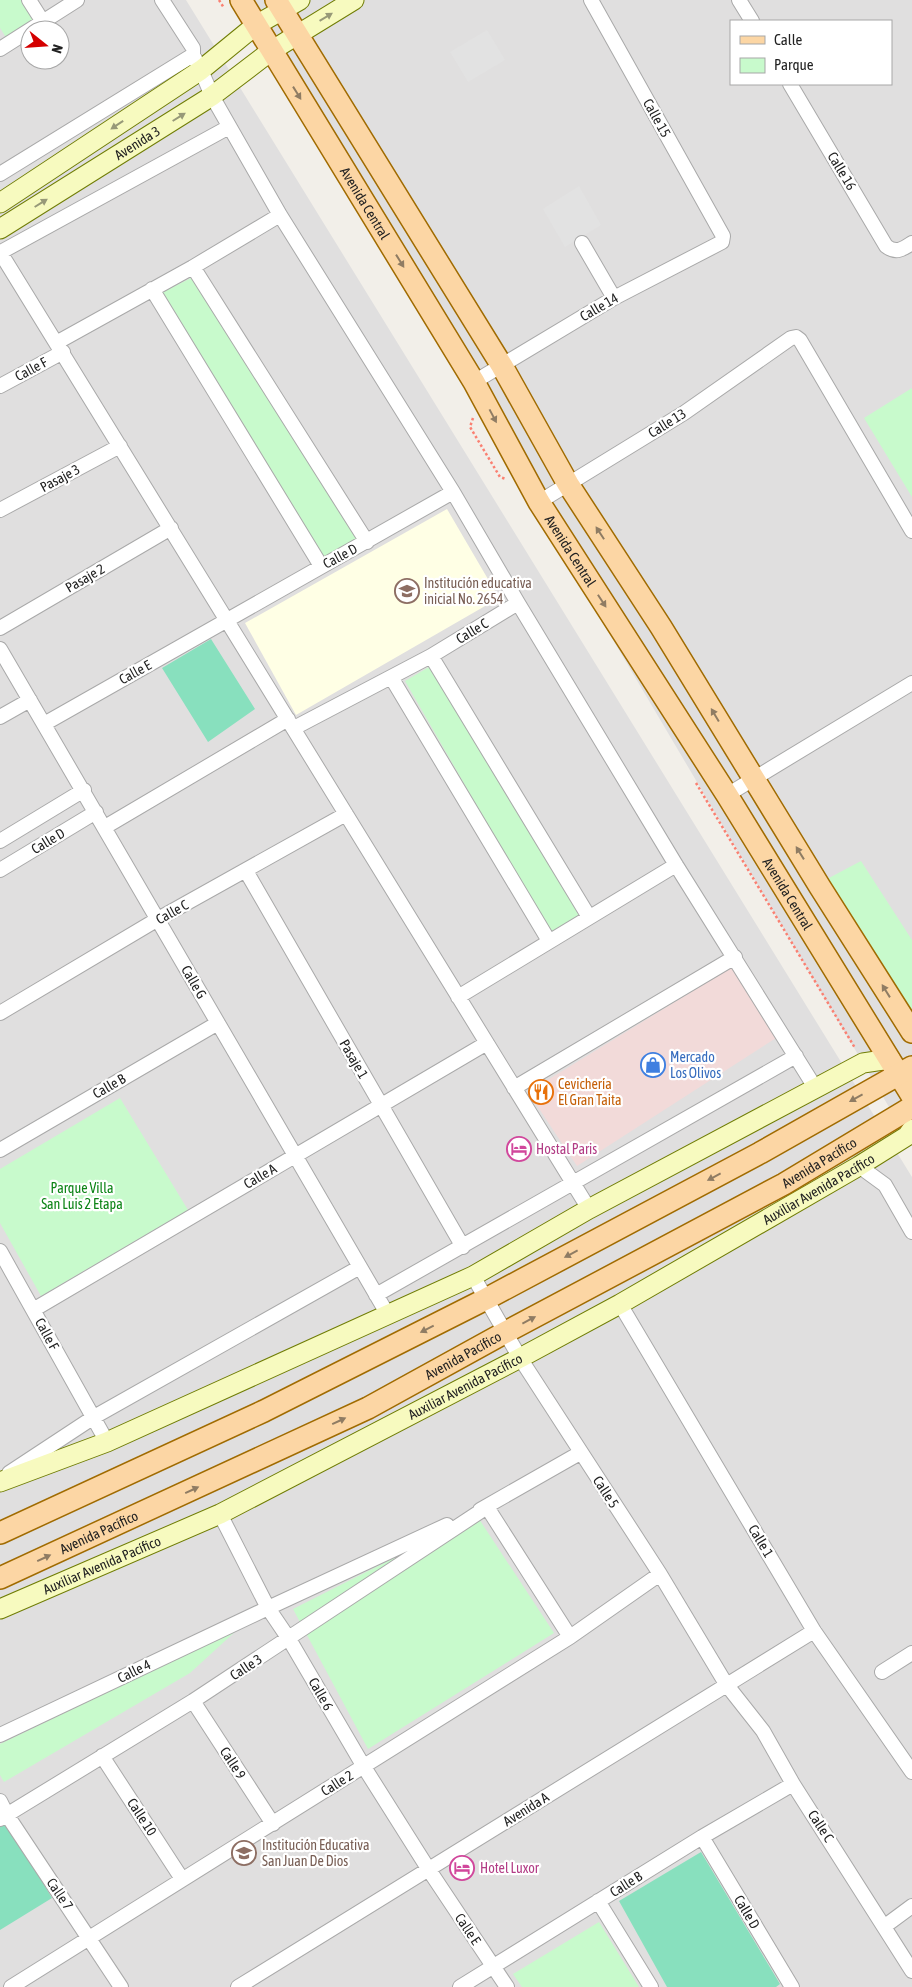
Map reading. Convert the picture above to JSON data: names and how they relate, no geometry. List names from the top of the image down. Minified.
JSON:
{"streets":{"main road":["Avenida 3","Avenida Central","Avenida Pacífico","Auxiliar Avenida Pacífico"],"street":["Calle 15","Calle 16","Calle 14","Calle F","Calle 13","Pasaje 3","Calle D","Pasaje 2","Calle C","Calle E","Calle G","Pasaje 1","Calle B","Calle A","Calle 5","Calle 1","Calle 3","Calle 4","Calle 6","Calle 9","Calle 2","Avenida A","Calle 10","Calle 7"]},"crossings":[["Calle 15","Calle 14"],["Avenida 3","Avenida Central"],["Avenida Central","Calle 14"],["Avenida Central","Calle 13"],["Calle F","Calle A"],["Calle D","Calle E"],["Calle D","Calle G"],["Calle D","Calle B"],["Calle C","Calle G"],["Calle C","Pasaje 1"],["Calle C","Calle B"],["Calle C","Calle 5"],["Calle C","Avenida A"],["Calle E","Calle G"],["Calle E","Calle B"],["Calle E","Calle 6"],["Calle E","Avenida A"],["Calle G","Calle B"],["Calle G","Calle A"],["Pasaje 1","Calle A"],["Avenida Pacífico","Calle 5"],["Auxiliar Avenida Pacífico","Calle 5"],["Auxiliar Avenida Pacífico","Calle 1"],["Auxiliar Avenida Pacífico","Calle 6"],["Calle 5","Calle 3"],["Calle 5","Calle 2"],["Calle 5","Avenida A"],["Calle 1","Avenida A"],["Calle 3","Calle 4"],["Calle 3","Calle 6"],["Calle 3","Calle 9"],["Calle 3","Calle 10"],["Calle 3","Calle 7"],["Calle 4","Calle 6"],["Calle 6","Calle 2"],["Calle 6","Avenida A"],["Calle 9","Calle 2"],["Calle 2","Calle 10"],["Calle 2","Calle 7"]],"parks":["Parque Villa San Luis 2 Etapa"],"places":{"school or university":["Institución educativa inicial No. 2654","Institución Educativa San Juan De Dios"],"shop":["Mercado Los Olivos"],"restaurant":["Cevichería El Gran Taita"],"hotel":["Hostal Paris","Hotel Luxor"]},"legend":["Calle","Parque"],"north":"right"}
